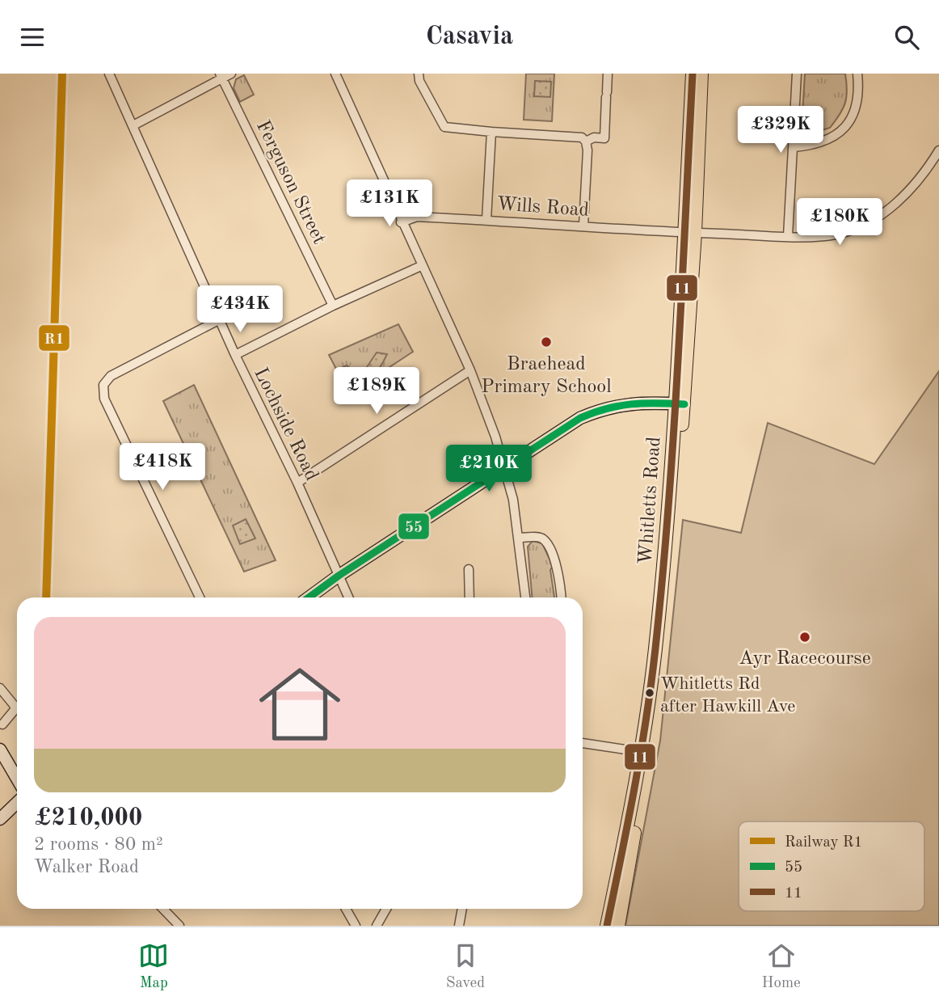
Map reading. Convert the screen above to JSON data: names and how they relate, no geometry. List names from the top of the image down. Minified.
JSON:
{"streets":{"main road":["Whitletts Road"],"street":["Ferguson Street","Wills Road","Lochside Road"]},"crossings":[["Wills Road","Whitletts Road"]],"places":["Braehead Primary School","Ayr Racecourse","Whitletts Rd after Hawkill Ave"],"lines":["rail line R1","transit line 11","transit line 55"],"legend":["Railway R1","55","11"],"page":{"header":"Casavia","price":["£329K","£131K","£180K","£434K","£189K","£418K","£210K"],"list":[{"name":"£210,000","note":"2 rooms · 80 m² · Walker Road"}],"tabs":["Map","Saved","Home"]}}
